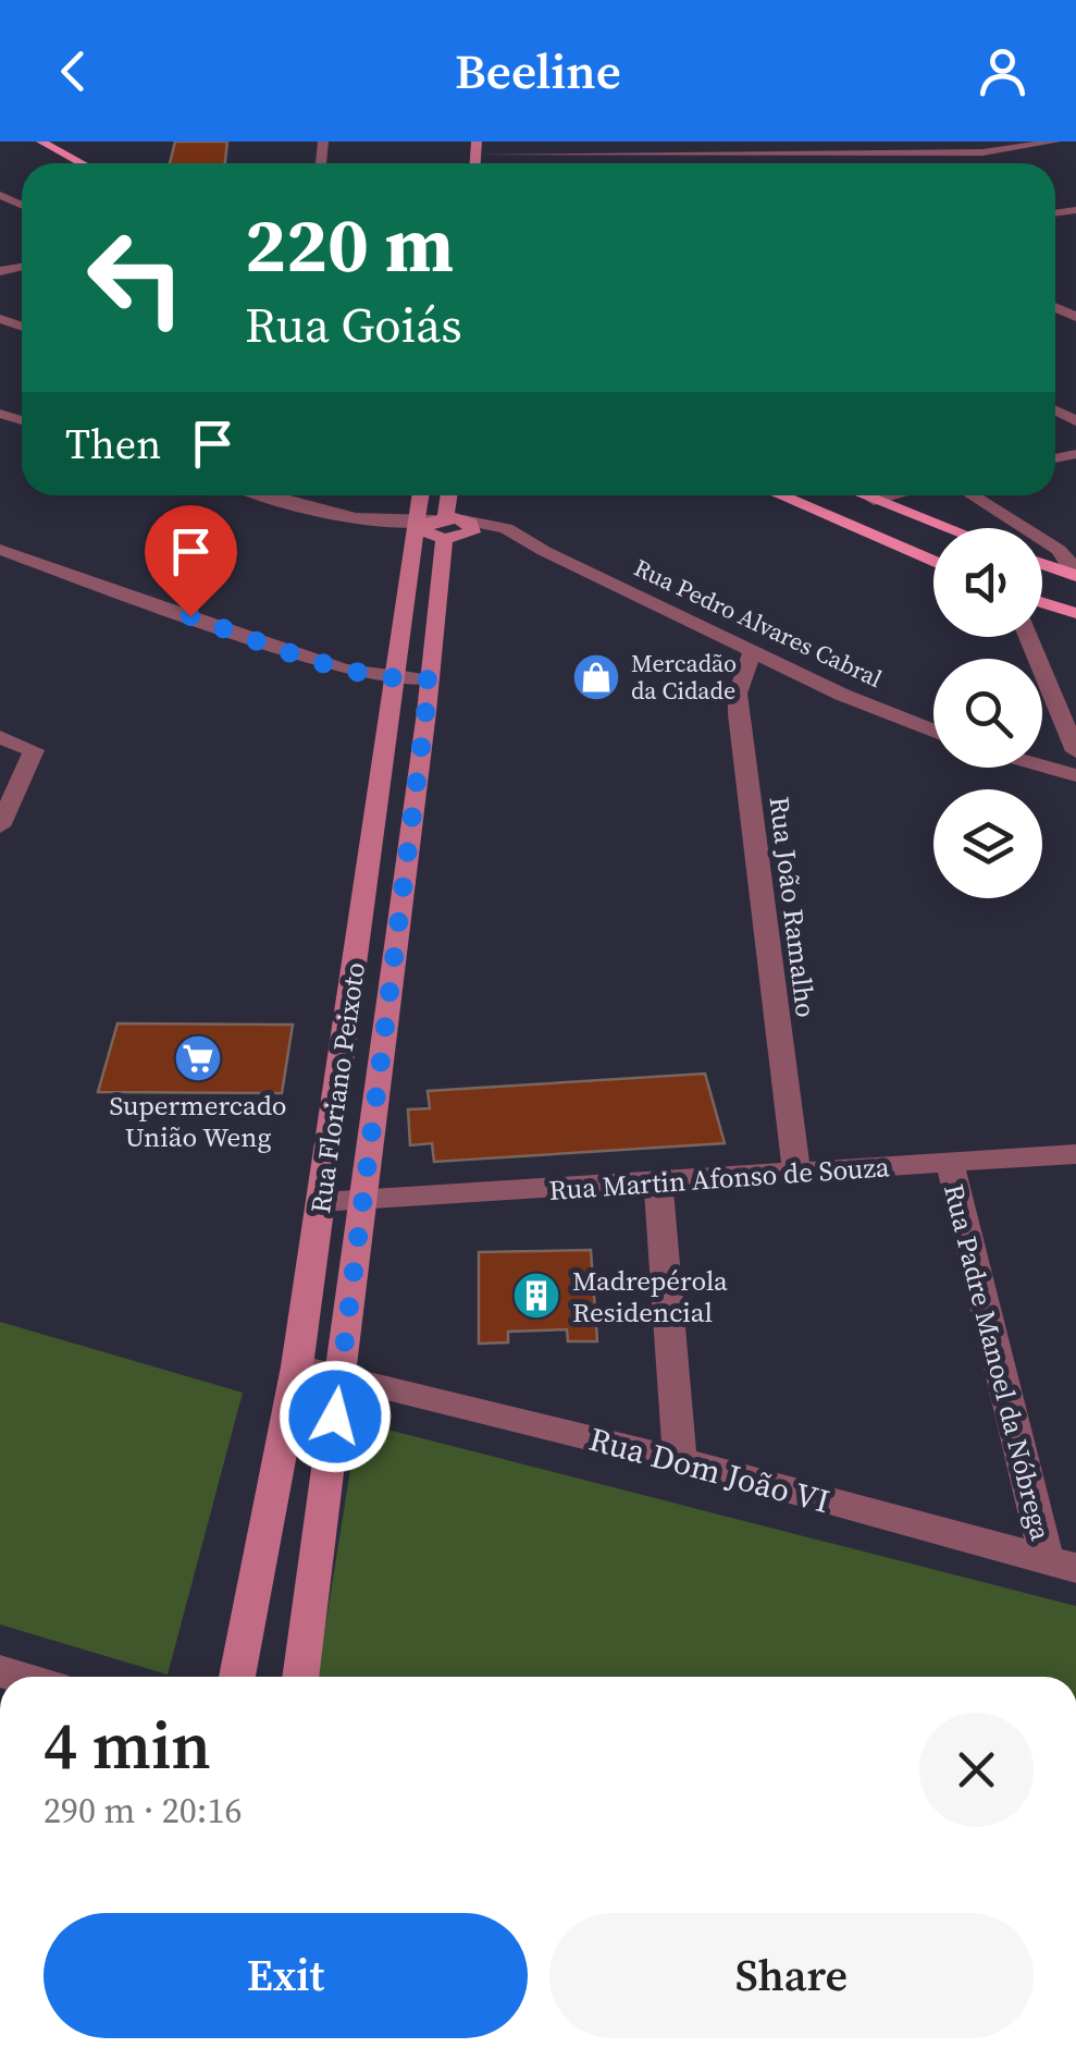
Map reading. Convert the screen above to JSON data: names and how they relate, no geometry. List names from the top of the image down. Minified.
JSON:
{"streets":{"main road":["Rua Floriano Peixoto"],"street":["Rua Pedro Alvares Cabral","Rua João Ramalho","Rua Martin Afonso de Souza","Rua Padre Manoel da Nóbrega","Rua Dom João VI"]},"crossings":[["Rua Pedro Alvares Cabral","Rua João Ramalho"],["Rua Pedro Alvares Cabral","Rua Floriano Peixoto"],["Rua João Ramalho","Rua Martin Afonso de Souza"],["Rua Floriano Peixoto","Rua Martin Afonso de Souza"],["Rua Floriano Peixoto","Rua Dom João VI"],["Rua Martin Afonso de Souza","Rua Padre Manoel da Nóbrega"],["Rua Padre Manoel da Nóbrega","Rua Dom João VI"]],"places":{"shop":["Mercadão da Cidade"],"supermarket":["Supermercado União Weng"],"building":["Madrepérola Residencial"]},"page":{"header":"Beeline","turn":["220 m","Rua Goiás"],"then":"Then","heading":["4 min","290 m · 20:16"],"buttons":["Exit","Share"]}}
